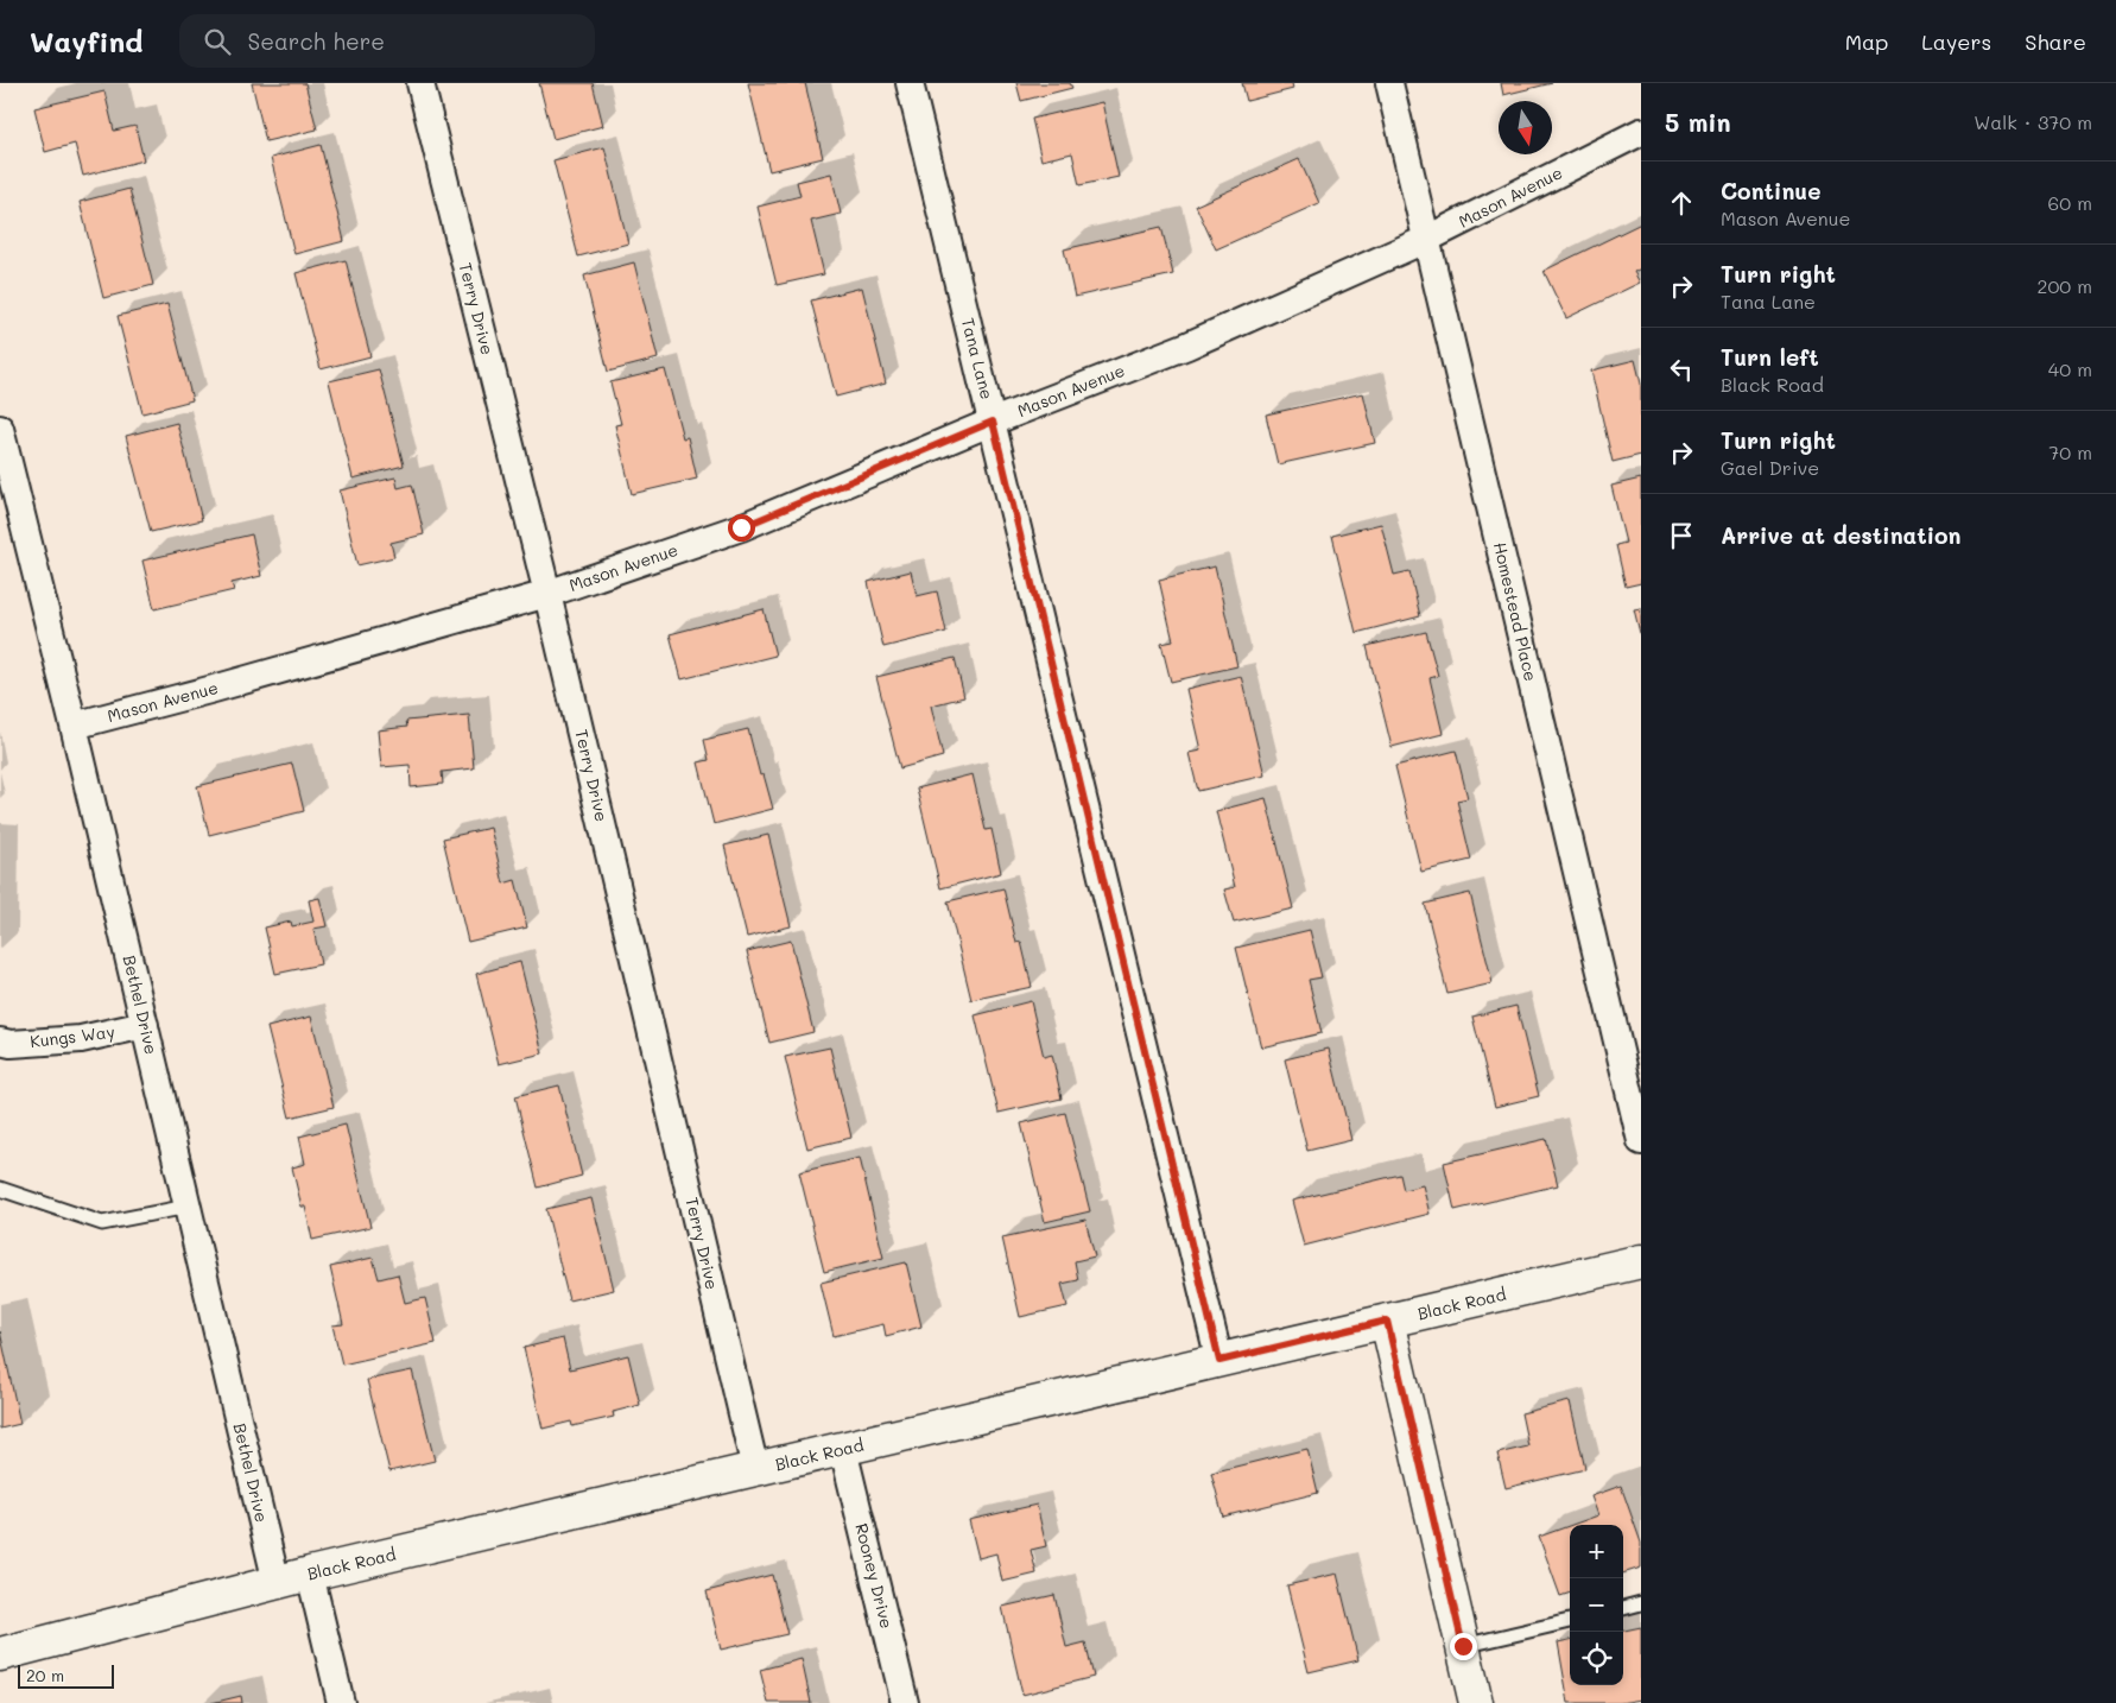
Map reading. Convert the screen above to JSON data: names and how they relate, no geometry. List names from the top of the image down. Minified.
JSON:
{"streets":{"main road":["Black Road"],"street":["Mason Avenue","Terry Drive","Tana Lane","Homestead Place","Bethel Drive","Kungs Way","Rooney Drive"]},"crossings":[["Mason Avenue","Terry Drive"],["Mason Avenue","Tana Lane"],["Mason Avenue","Homestead Place"],["Mason Avenue","Bethel Drive"],["Terry Drive","Black Road"],["Tana Lane","Black Road"],["Bethel Drive","Kungs Way"],["Bethel Drive","Black Road"],["Black Road","Rooney Drive"]],"scale_bar":"20 m","north":"bottom","page":{"header":"Wayfind","search":"Search here","nav":["Map","Layers","Share"],"heading":["5 min","Walk · 370 m"],"list":[["Continue","Mason Avenue","60 m"],["Turn right","Tana Lane","200 m"],["Turn left","Black Road","40 m"],["Turn right","Gael Drive","70 m"],"Arrive at destination"],"map_buttons":["+","−"],"scale":"20 m"}}
